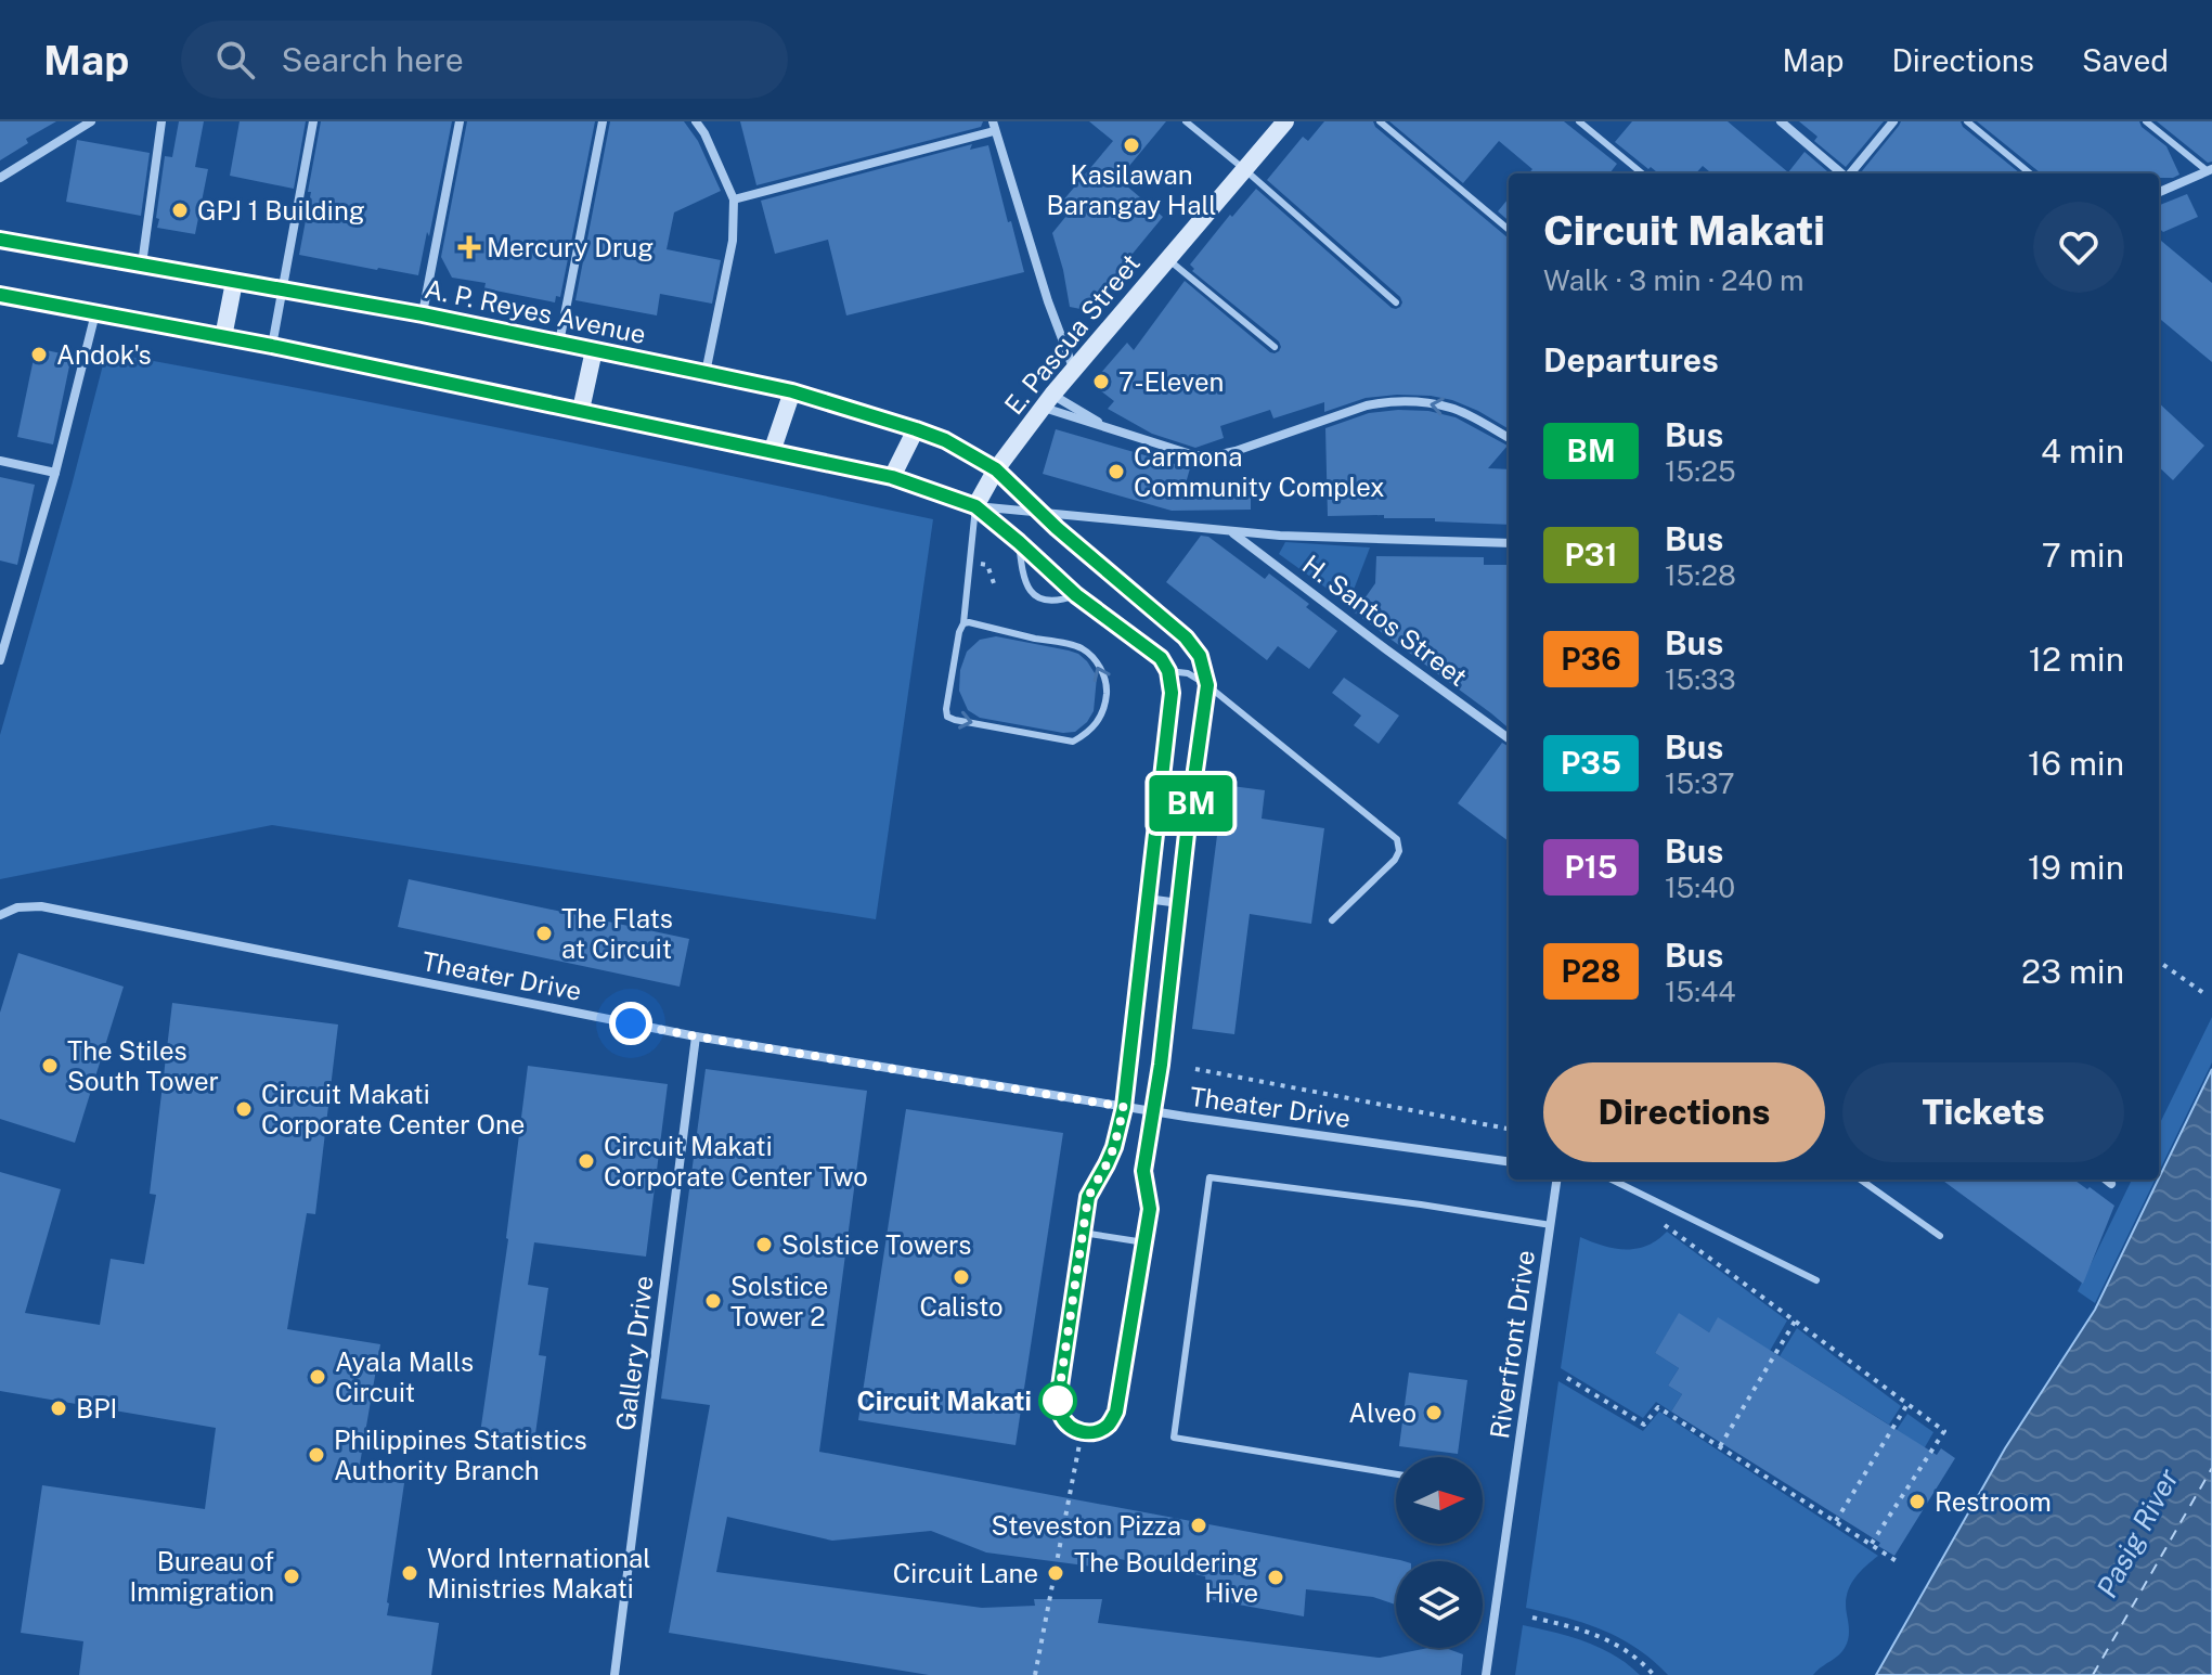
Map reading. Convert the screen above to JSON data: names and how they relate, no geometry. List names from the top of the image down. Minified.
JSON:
{"streets":{"street":["A. P. Reyes Avenue","E. Pascua Street","H. Santos Street","Theater Drive","Riverfront Drive","Gallery Drive"]},"crossings":[["A. P. Reyes Avenue","E. Pascua Street"],["Theater Drive","Gallery Drive"]],"water":["Pasig River"],"places":{"other":["Kasilawan Barangay Hall","GPJ 1 Building","Andok's","7-Eleven","Carmona Community Complex","The Flats at Circuit","The Stiles South Tower","Circuit Makati Corporate Center One","Circuit Makati Corporate Center Two","Solstice Towers","Calisto","Solstice Tower 2","Ayala Malls Circuit","Circuit Makati","BPI","Alveo","Philippines Statistics Authority Branch","Restroom","Steveston Pizza","Word International Ministries Makati","Circuit Lane","Bureau of Immigration","The Bouldering Hive"],"health":["Mercury Drug"]},"lines":["bus line BM"],"north":"right","page":{"header":"Map","search":"Search here","nav":["Map","Directions","Saved"],"on_map":"BM","heading":[["Circuit Makati","Walk · 3 min · 240 m"],"Departures"],"list":[{"mark":"BM","name":"Bus","note":"15:25","value":"4 min"},{"mark":"P31","name":"Bus","note":"15:28","value":"7 min"},{"mark":"P36","name":"Bus","note":"15:33","value":"12 min"},{"mark":"P35","name":"Bus","note":"15:37","value":"16 min"},{"mark":"P15","name":"Bus","note":"15:40","value":"19 min"},{"mark":"P28","name":"Bus","note":"15:44","value":"23 min"}],"buttons":["Directions","Tickets"]}}
